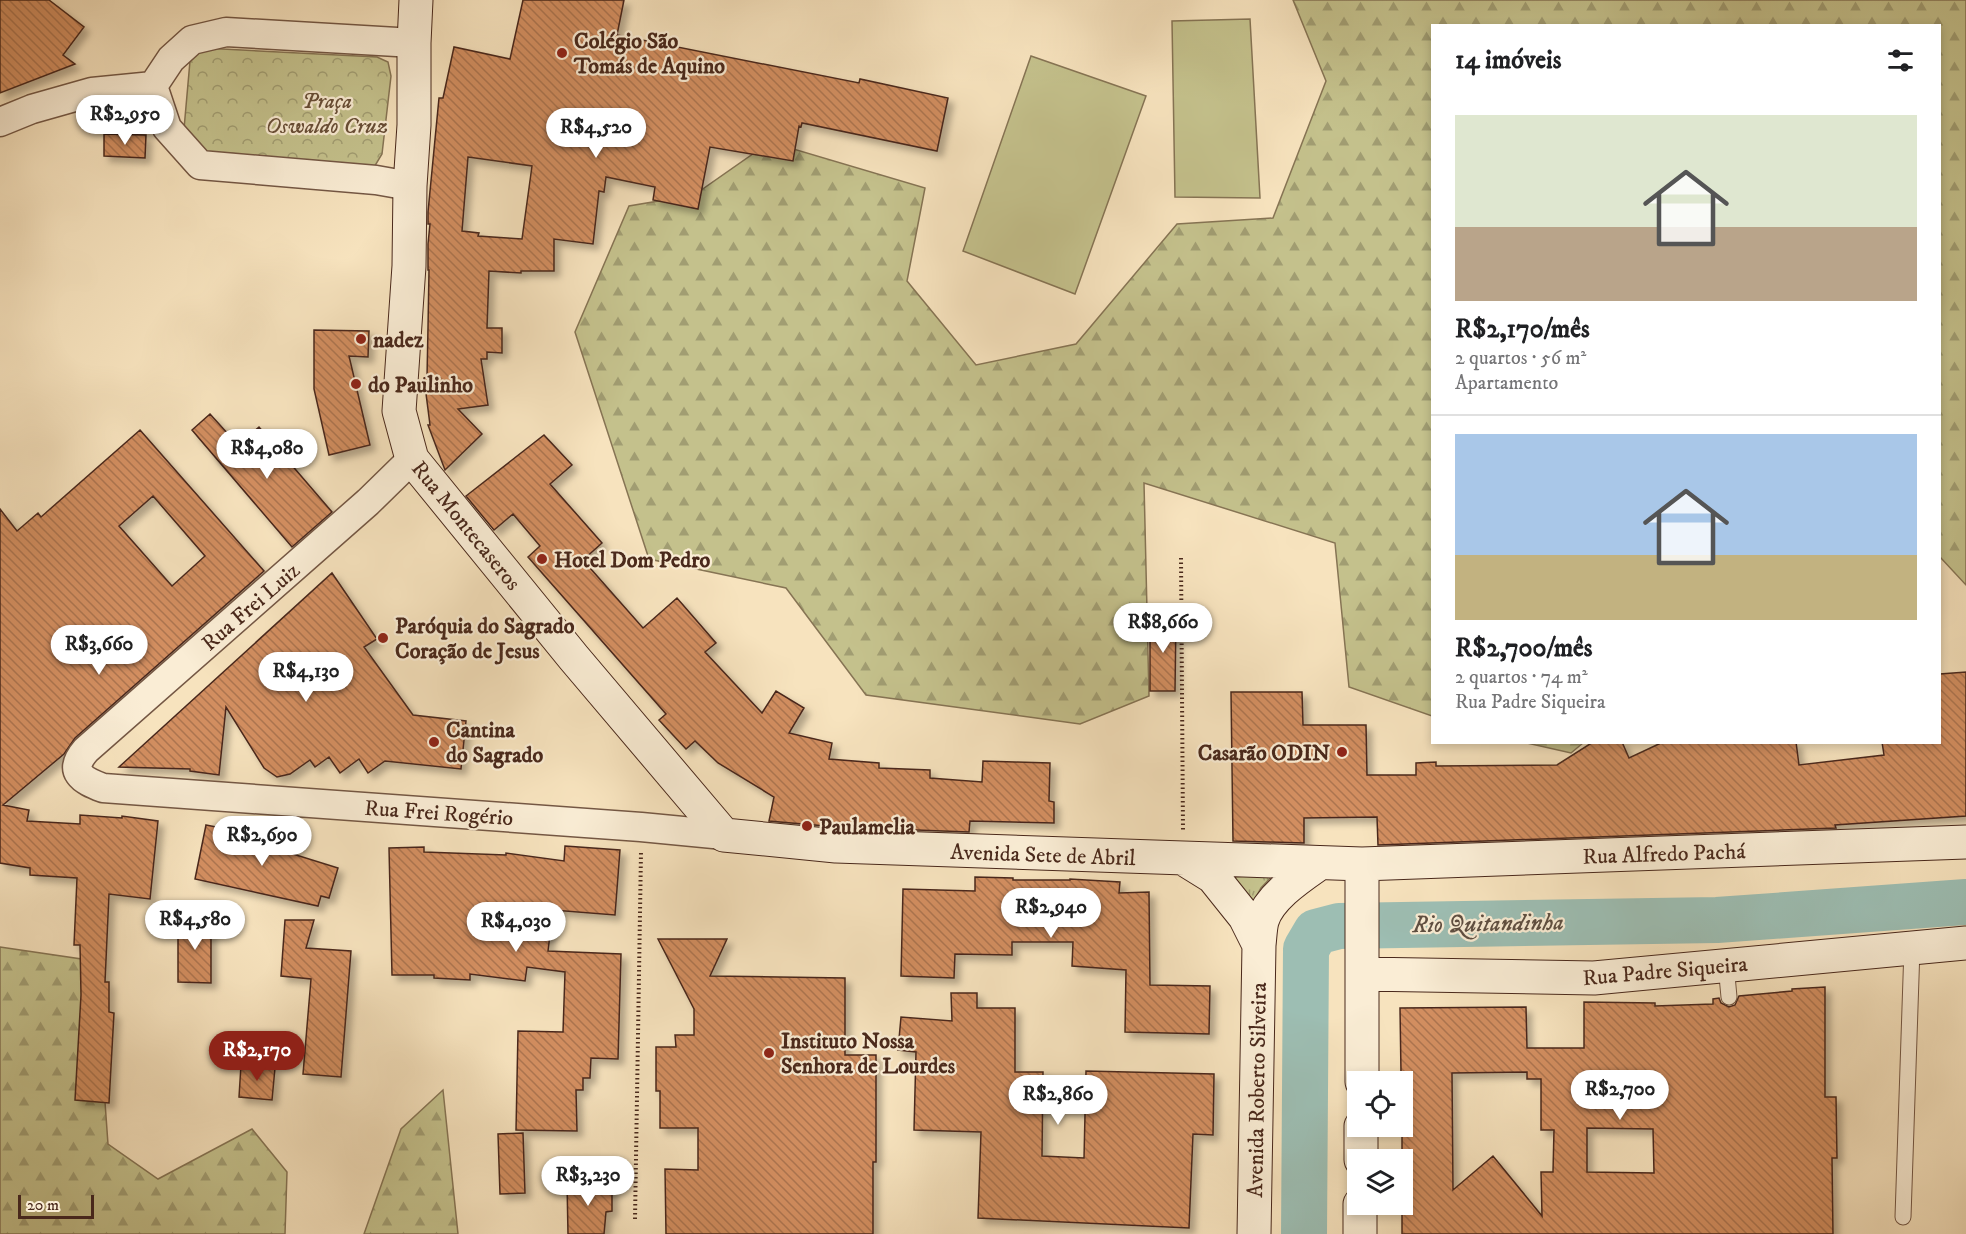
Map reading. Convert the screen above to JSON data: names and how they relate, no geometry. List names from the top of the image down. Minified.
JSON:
{"streets":{"main road":["Rua Montecaseros","Rua Alfredo Pachá","Avenida Sete de Abril","Rua Padre Siqueira","Avenida Roberto Silveira"],"street":["Rua Frei Luiz","Rua Frei Rogério"]},"crossings":[["Rua Montecaseros","Rua Frei Luiz"],["Rua Montecaseros","Rua Frei Rogério"],["Rua Montecaseros","Avenida Sete de Abril"],["Rua Frei Luiz","Rua Frei Rogério"],["Rua Frei Rogério","Avenida Sete de Abril"],["Rua Alfredo Pachá","Avenida Sete de Abril"],["Avenida Sete de Abril","Avenida Roberto Silveira"]],"water":["Rio Quitandinha"],"parks":["Praça Oswaldo Cruz"],"places":["Colégio São Tomás de Aquino","nadez","do Paulinho","Hotel Dom Pedro","Paróquia do Sagrado Coração de Jesus","Cantina do Sagrado","Casarão ODIN","Paulamelia","Instituto Nossa Senhora de Lourdes"],"scale_bar":"20 m","page":{"heading":"14 imóveis","price":["R$2,950","R$4,520","R$4,080","R$8,660","R$3,660","R$4,130","R$2,690","R$2,940","R$4,580","R$4,030","R$2,170","R$2,700","R$2,860","R$3,230"],"list":[{"name":"R$2,170/mês","note":"2 quartos · 56 m² · Apartamento"},{"name":"R$2,700/mês","note":"2 quartos · 74 m² · Rua Padre Siqueira"}],"scale":"20 m"}}
